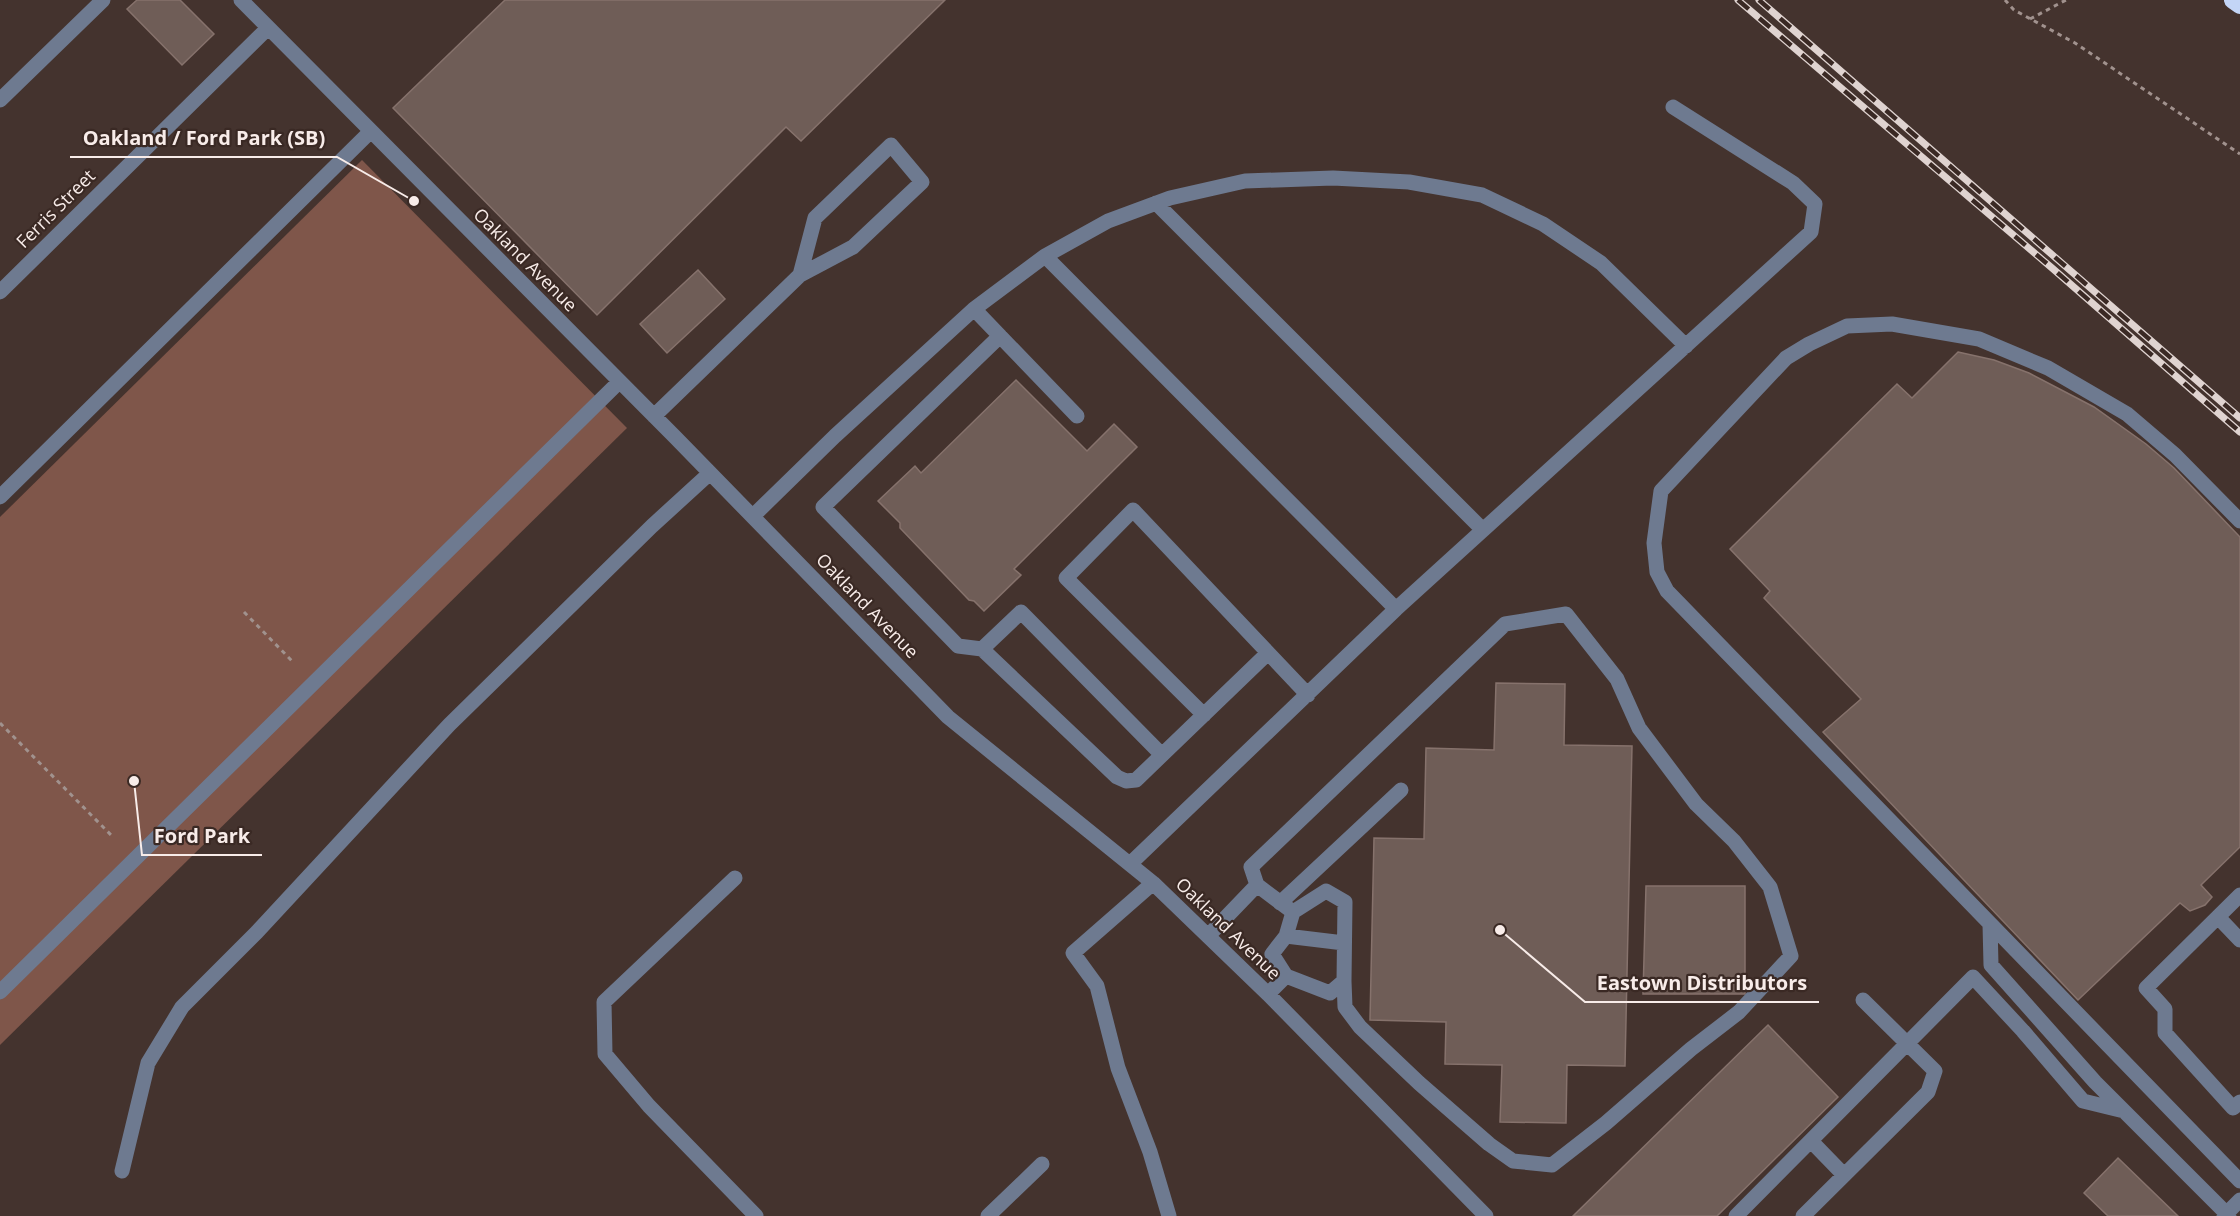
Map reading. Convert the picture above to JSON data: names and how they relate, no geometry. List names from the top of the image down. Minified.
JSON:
{"streets":{"street":["Ferris Street","Oakland Avenue"]},"crossings":[["Ferris Street","Oakland Avenue"]],"places":["Oakland / Ford Park (SB)","Ford Park","Eastown Distributors"]}
